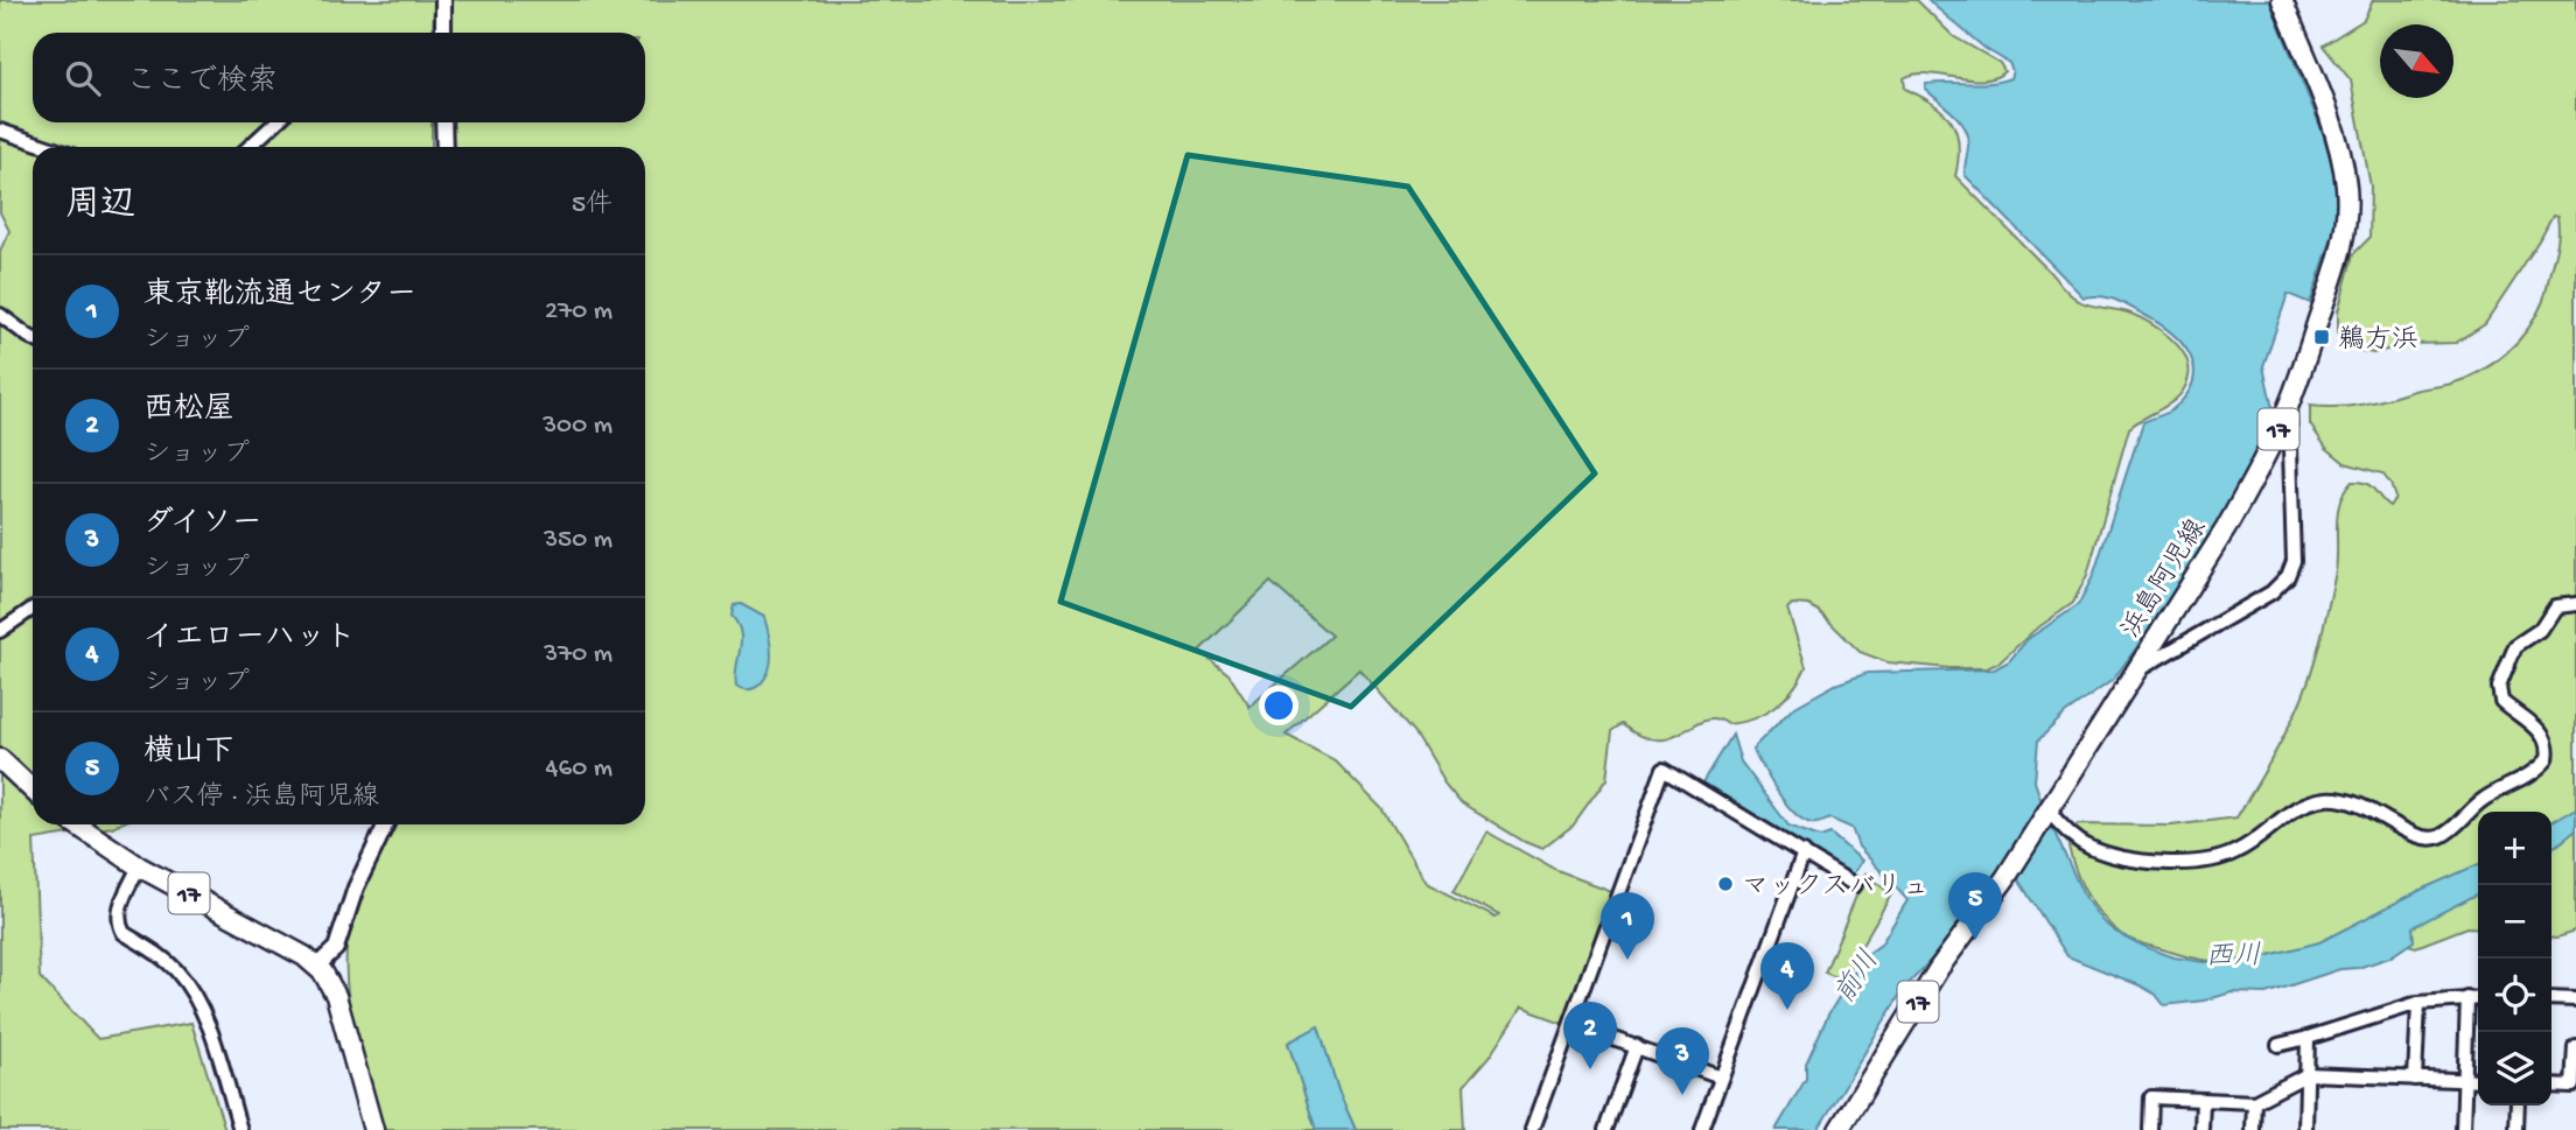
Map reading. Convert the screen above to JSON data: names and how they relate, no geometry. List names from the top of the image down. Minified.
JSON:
{"streets":{"main road":["17","浜島阿児線"]},"water":["西川","前川"],"places":{"transit":["鵜方浜"],"other":["マックスバリュ"]},"north":"bottom right","page":{"search":"ここで検索","heading":["周辺","5件"],"list":[{"mark":"1","name":"東京靴流通センター","note":"ショップ","value":"270 m"},{"mark":"2","name":"西松屋","note":"ショップ","value":"300 m"},{"mark":"3","name":"ダイソー","note":"ショップ","value":"350 m"},{"mark":"4","name":"イエローハット","note":"ショップ","value":"370 m"},{"mark":"5","name":"横山下","note":"バス停 · 浜島阿児線","value":"460 m"}],"map_buttons":["+","−"],"pins":["5","1","4","2","3"]}}
